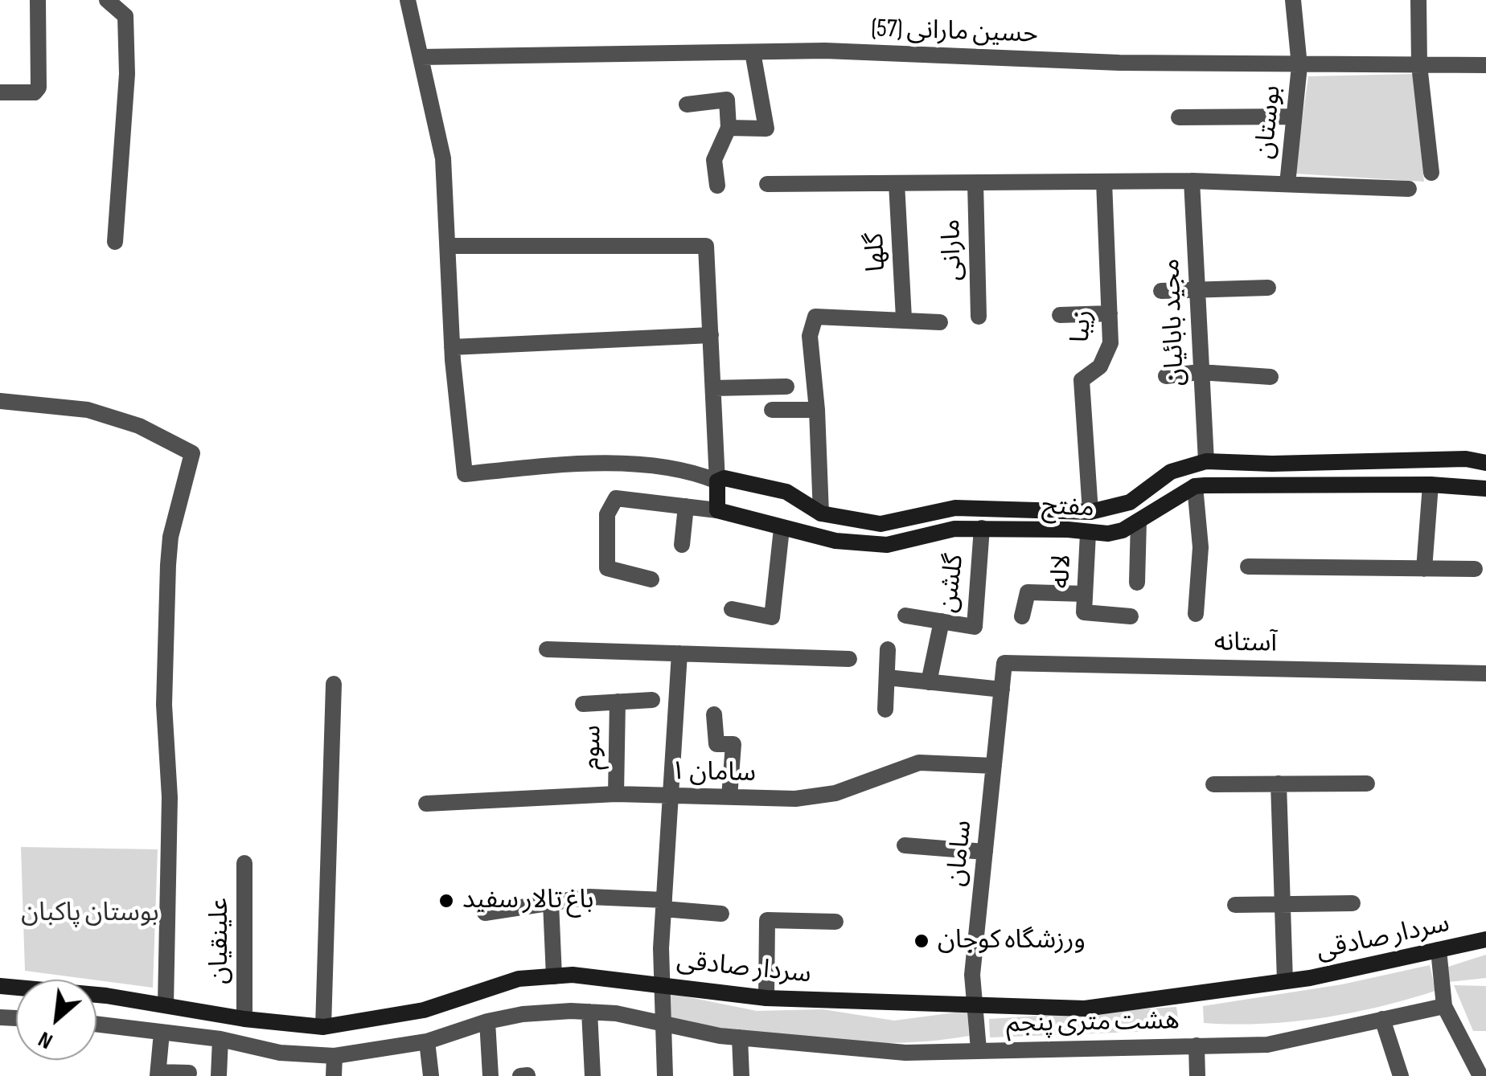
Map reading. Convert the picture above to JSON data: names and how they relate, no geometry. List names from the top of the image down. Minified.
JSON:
{"streets":{"street":["حسین مارانی (57)","بوستان","مارانی","گلها","مجید بابائیان","زیبا","مفتح","لاله","گلشن","آستانه","سوم","سامان ۱","سامان","سردار صادقی","علینقیان","هشت متری پنجم"]},"crossings":[["حسین مارانی (57)","بوستان"],["مجید بابائیان","مفتح"],["زیبا","مفتح"],["مفتح","لاله"],["مفتح","گلشن"],["آستانه","سامان"],["سوم","سامان ۱"],["سامان ۱","سامان"],["سامان","سردار صادقی"],["سامان","هشت متری پنجم"],["سردار صادقی","علینقیان"]],"parks":["بوستان پاکبان"],"places":["باغ تالار سفید","ورزشگاه کوجان"],"north":"bottom left"}
